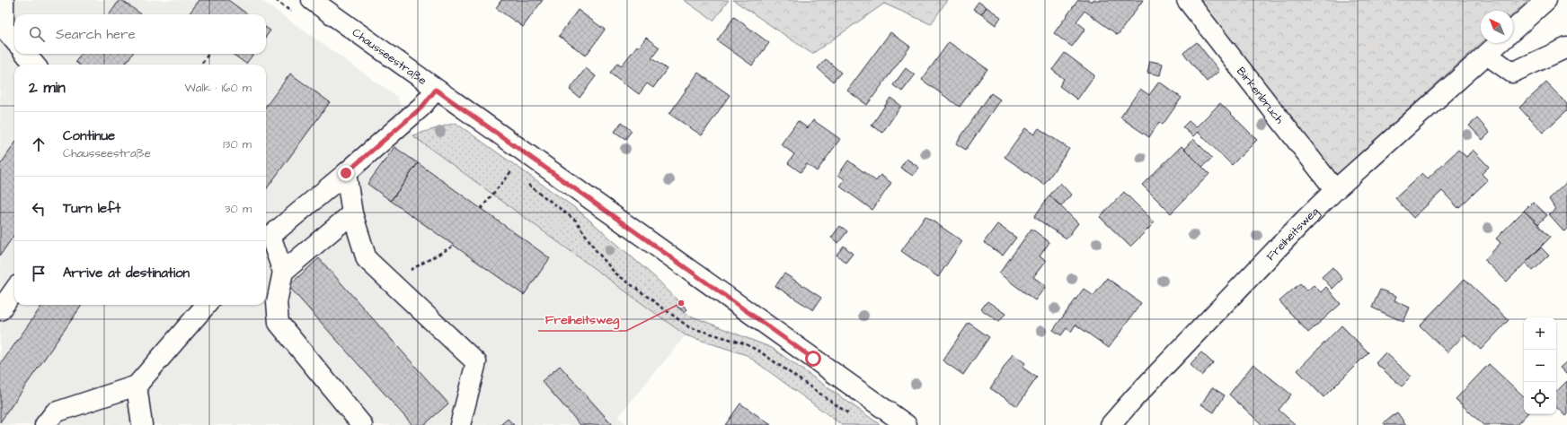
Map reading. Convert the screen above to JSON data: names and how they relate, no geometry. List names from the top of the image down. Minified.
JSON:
{"streets":{"street":["Chausseestraße","Birkenbruch","Freiheitsweg"]},"crossings":[["Birkenbruch","Freiheitsweg"]],"places":["Freiheitsweg"],"north":"top left","page":{"search":"Search here","heading":["2 min","Walk · 160 m"],"list":[["Continue","Chausseestraße","130 m"],["Turn left","30 m"],"Arrive at destination"],"map_buttons":["+","−"]}}
